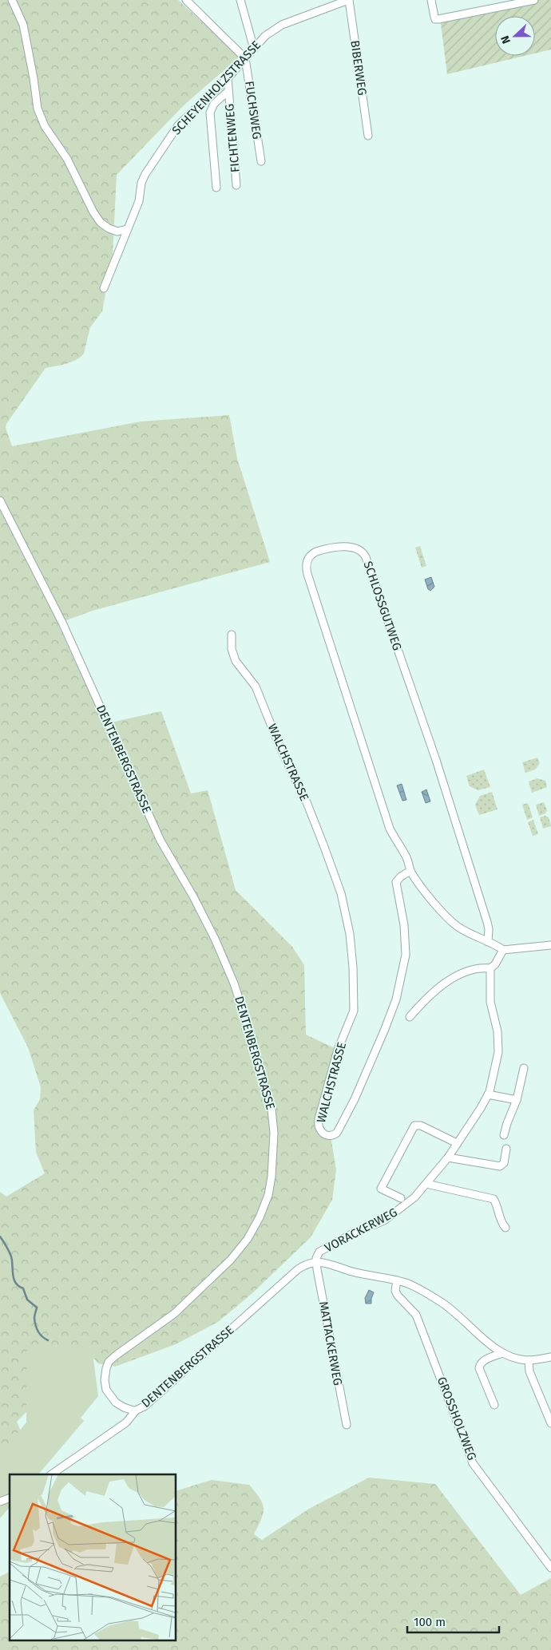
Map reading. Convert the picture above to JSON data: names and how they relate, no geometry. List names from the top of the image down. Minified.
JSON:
{"streets":{"street":["BIBERWEG","SCHEYENHOLZSTRASSE","FUCHSWEG","FICHTENWEG","SCHLOSSGUTWEG","DENTENBERGSTRASSE","WALCHSTRASSE","VORACKERWEG","MATTACKERWEG","GROSSHOLZWEG"]},"crossings":[["BIBERWEG","SCHEYENHOLZSTRASSE"],["SCHEYENHOLZSTRASSE","FUCHSWEG"],["SCHEYENHOLZSTRASSE","FICHTENWEG"],["SCHLOSSGUTWEG","WALCHSTRASSE"],["DENTENBERGSTRASSE","VORACKERWEG"],["DENTENBERGSTRASSE","MATTACKERWEG"],["VORACKERWEG","MATTACKERWEG"]],"scale_bar":"100 m","north":"left"}
